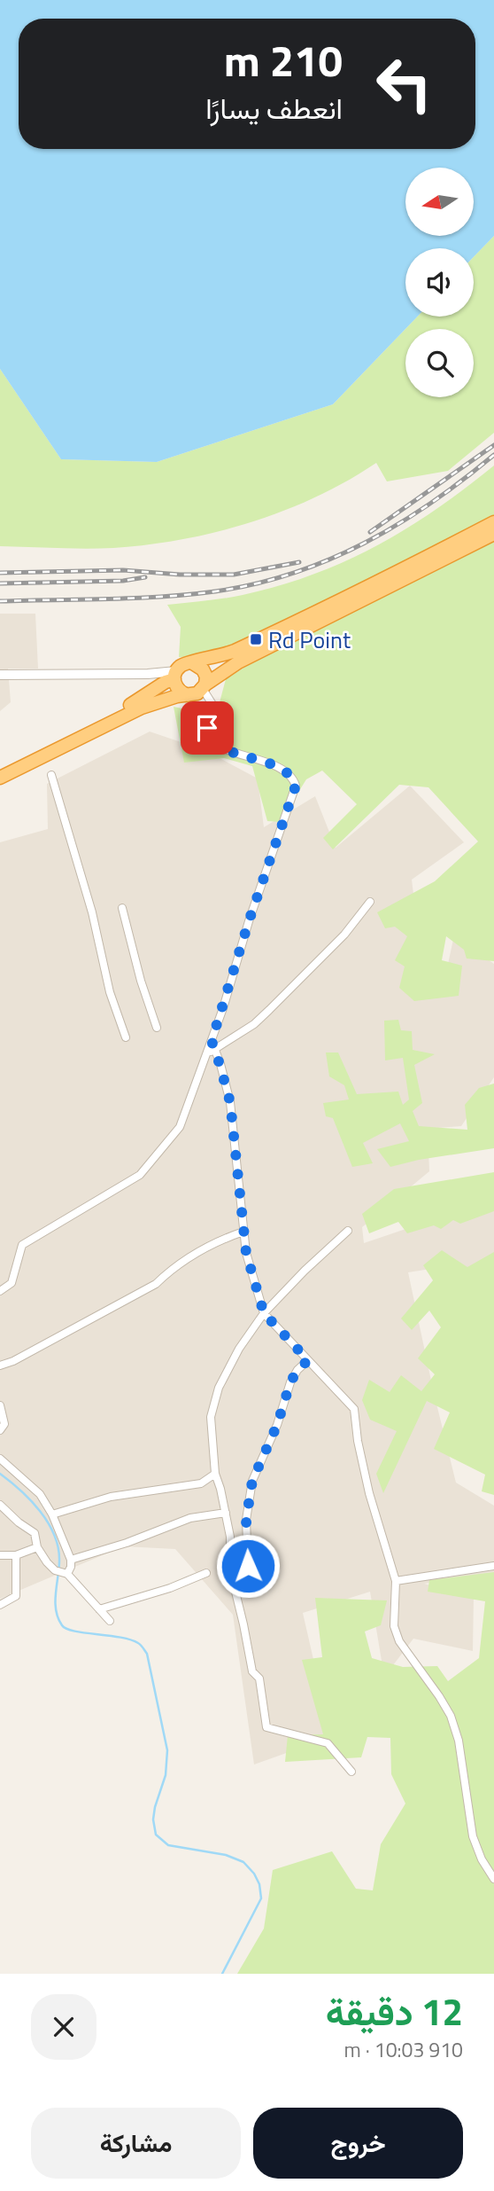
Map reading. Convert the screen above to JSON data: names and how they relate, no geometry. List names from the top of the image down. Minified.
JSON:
{"places":{"transit":["Rd Point"]},"north":"left","page":{"turn":["210 m","انعطف يسارًا"],"heading":["12 دقيقة","910 m · 10:03"],"buttons":["خروج","مشاركة"]}}
